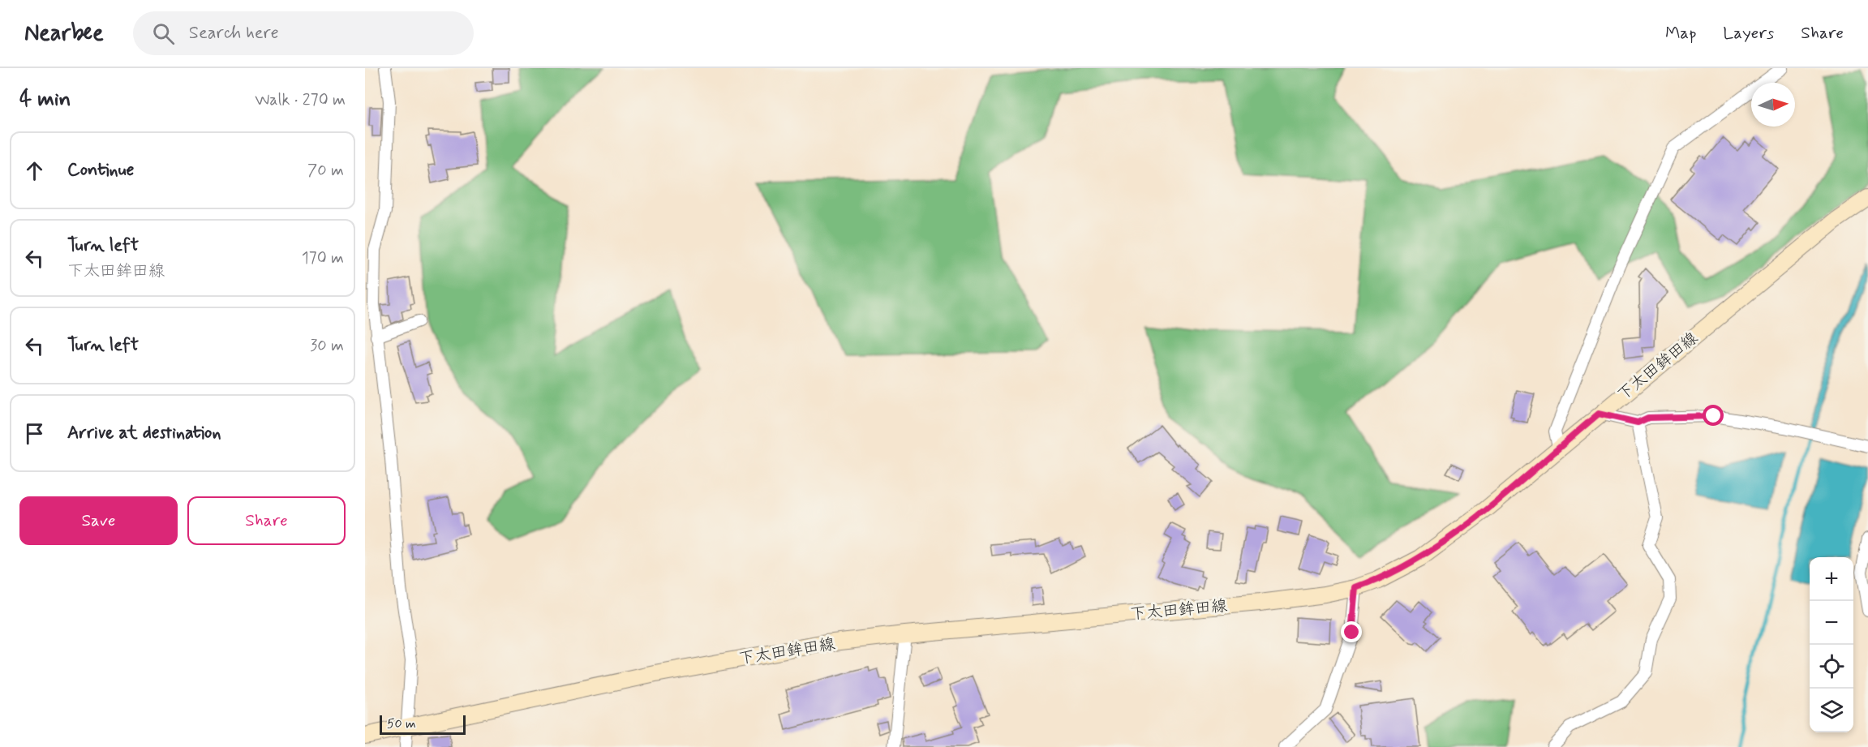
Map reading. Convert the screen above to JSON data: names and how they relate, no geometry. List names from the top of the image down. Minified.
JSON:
{"streets":{"main road":["下太田鉾田線"]},"scale_bar":"50 m","north":"right","page":{"header":"Nearbee","search":"Search here","nav":["Map","Layers","Share"],"heading":["4 min","Walk · 270 m"],"list":[["Continue","70 m"],["Turn left","下太田鉾田線","170 m"],["Turn left","30 m"],"Arrive at destination"],"buttons":["Save","Share"],"map_buttons":["+","−"],"scale":"50 m"}}
